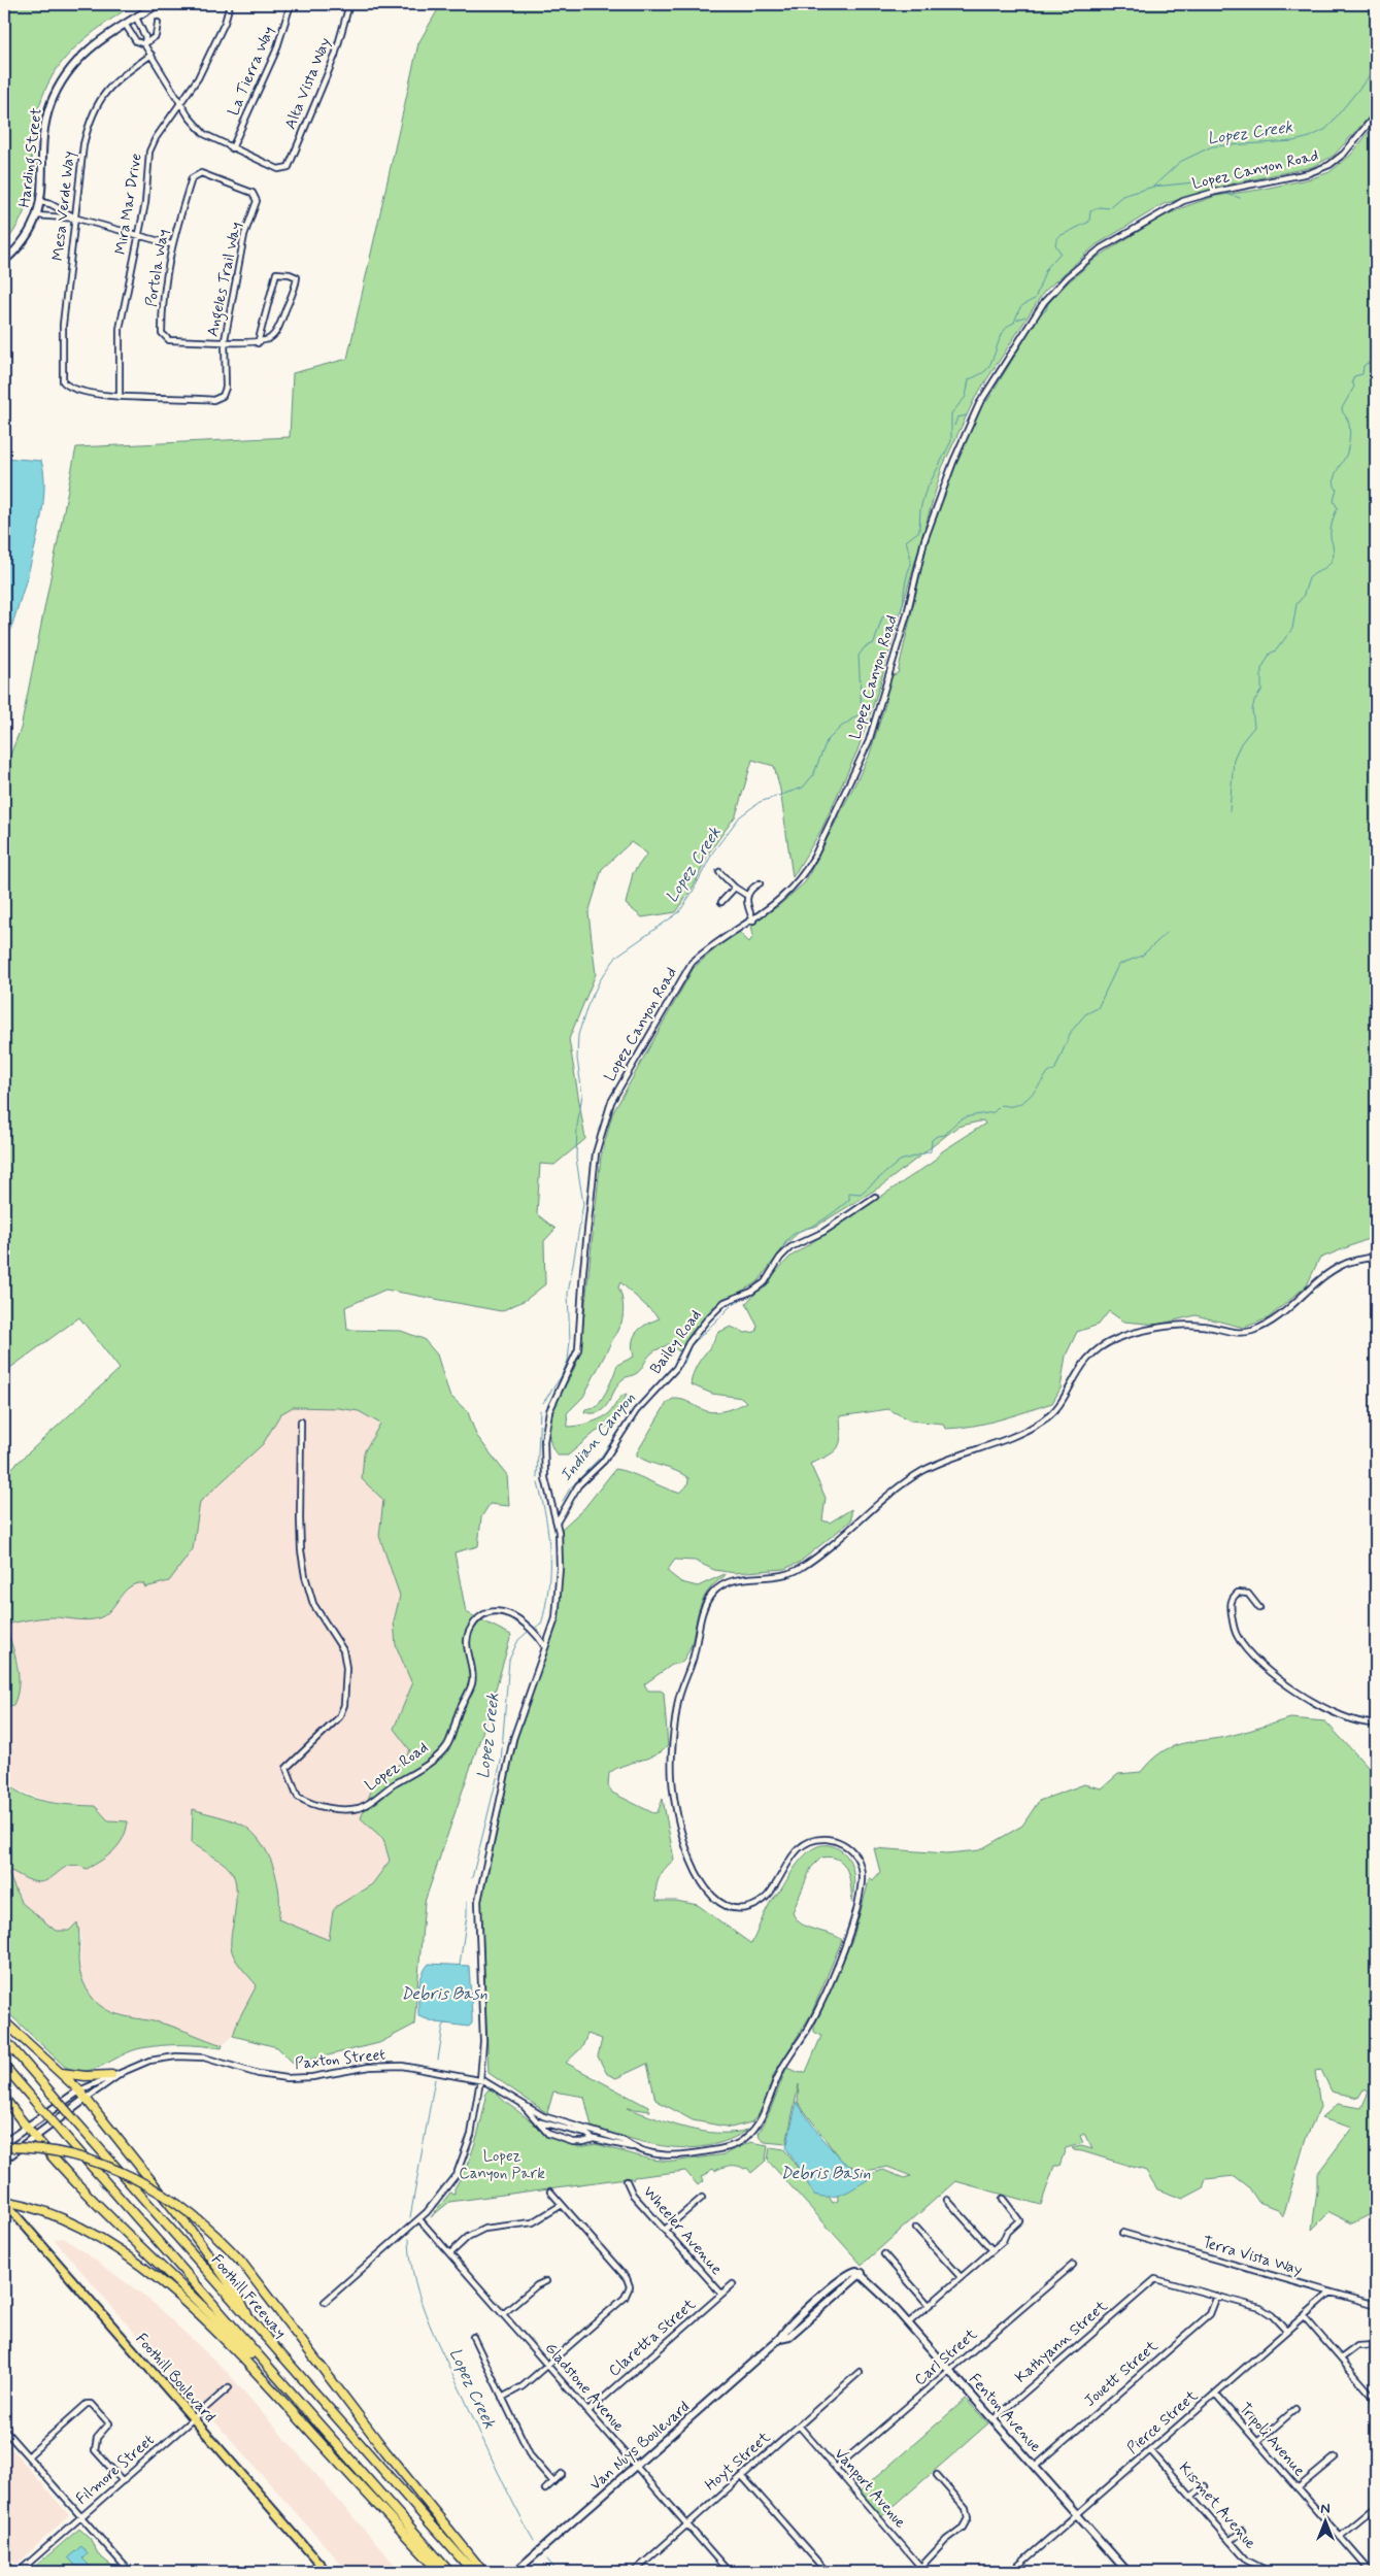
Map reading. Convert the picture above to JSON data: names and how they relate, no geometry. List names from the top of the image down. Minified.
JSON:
{"streets":{"highway":["Foothill Freeway"],"main road":["Foothill Boulevard"],"street":["La Tierra Way","Alta Vista Way","Harding Street","Lopez Canyon Road","Mira Mar Drive","Mesa Verde Way","Portola Way","Angeles Trail Way","Bailey Road","Lopez Road","Paxton Street","Wheeler Avenue","Terra Vista Way","Claretta Street","Kathyann Street","Carl Street","Jouett Street","Gladstone Avenue","Fenton Avenue","Pierce Street","Tripoli Avenue","Van Nuys Boulevard","Hoyt Street","Filmore Street","Vanport Avenue","Kismet Avenue"]},"crossings":[["La Tierra Way","Alta Vista Way"],["Lopez Canyon Road","Bailey Road"],["Lopez Canyon Road","Lopez Road"],["Lopez Canyon Road","Paxton Street"],["Lopez Canyon Road","Gladstone Avenue"],["Mira Mar Drive","Mesa Verde Way"],["Mira Mar Drive","Angeles Trail Way"],["Mesa Verde Way","Angeles Trail Way"],["Portola Way","Angeles Trail Way"],["Wheeler Avenue","Claretta Street"],["Terra Vista Way","Pierce Street"],["Claretta Street","Gladstone Avenue"],["Kathyann Street","Jouett Street"],["Kathyann Street","Fenton Avenue"],["Carl Street","Fenton Avenue"],["Carl Street","Vanport Avenue"],["Jouett Street","Fenton Avenue"],["Foothill Boulevard","Filmore Street"],["Gladstone Avenue","Van Nuys Boulevard"],["Gladstone Avenue","Hoyt Street"],["Fenton Avenue","Pierce Street"],["Fenton Avenue","Van Nuys Boulevard"],["Pierce Street","Tripoli Avenue"],["Pierce Street","Kismet Avenue"],["Hoyt Street","Vanport Avenue"]],"water":["Lopez Creek","Indian Canyon","Debris Basn","Debris Basin"],"parks":["Lopez Canyon Park"],"north":"top"}
